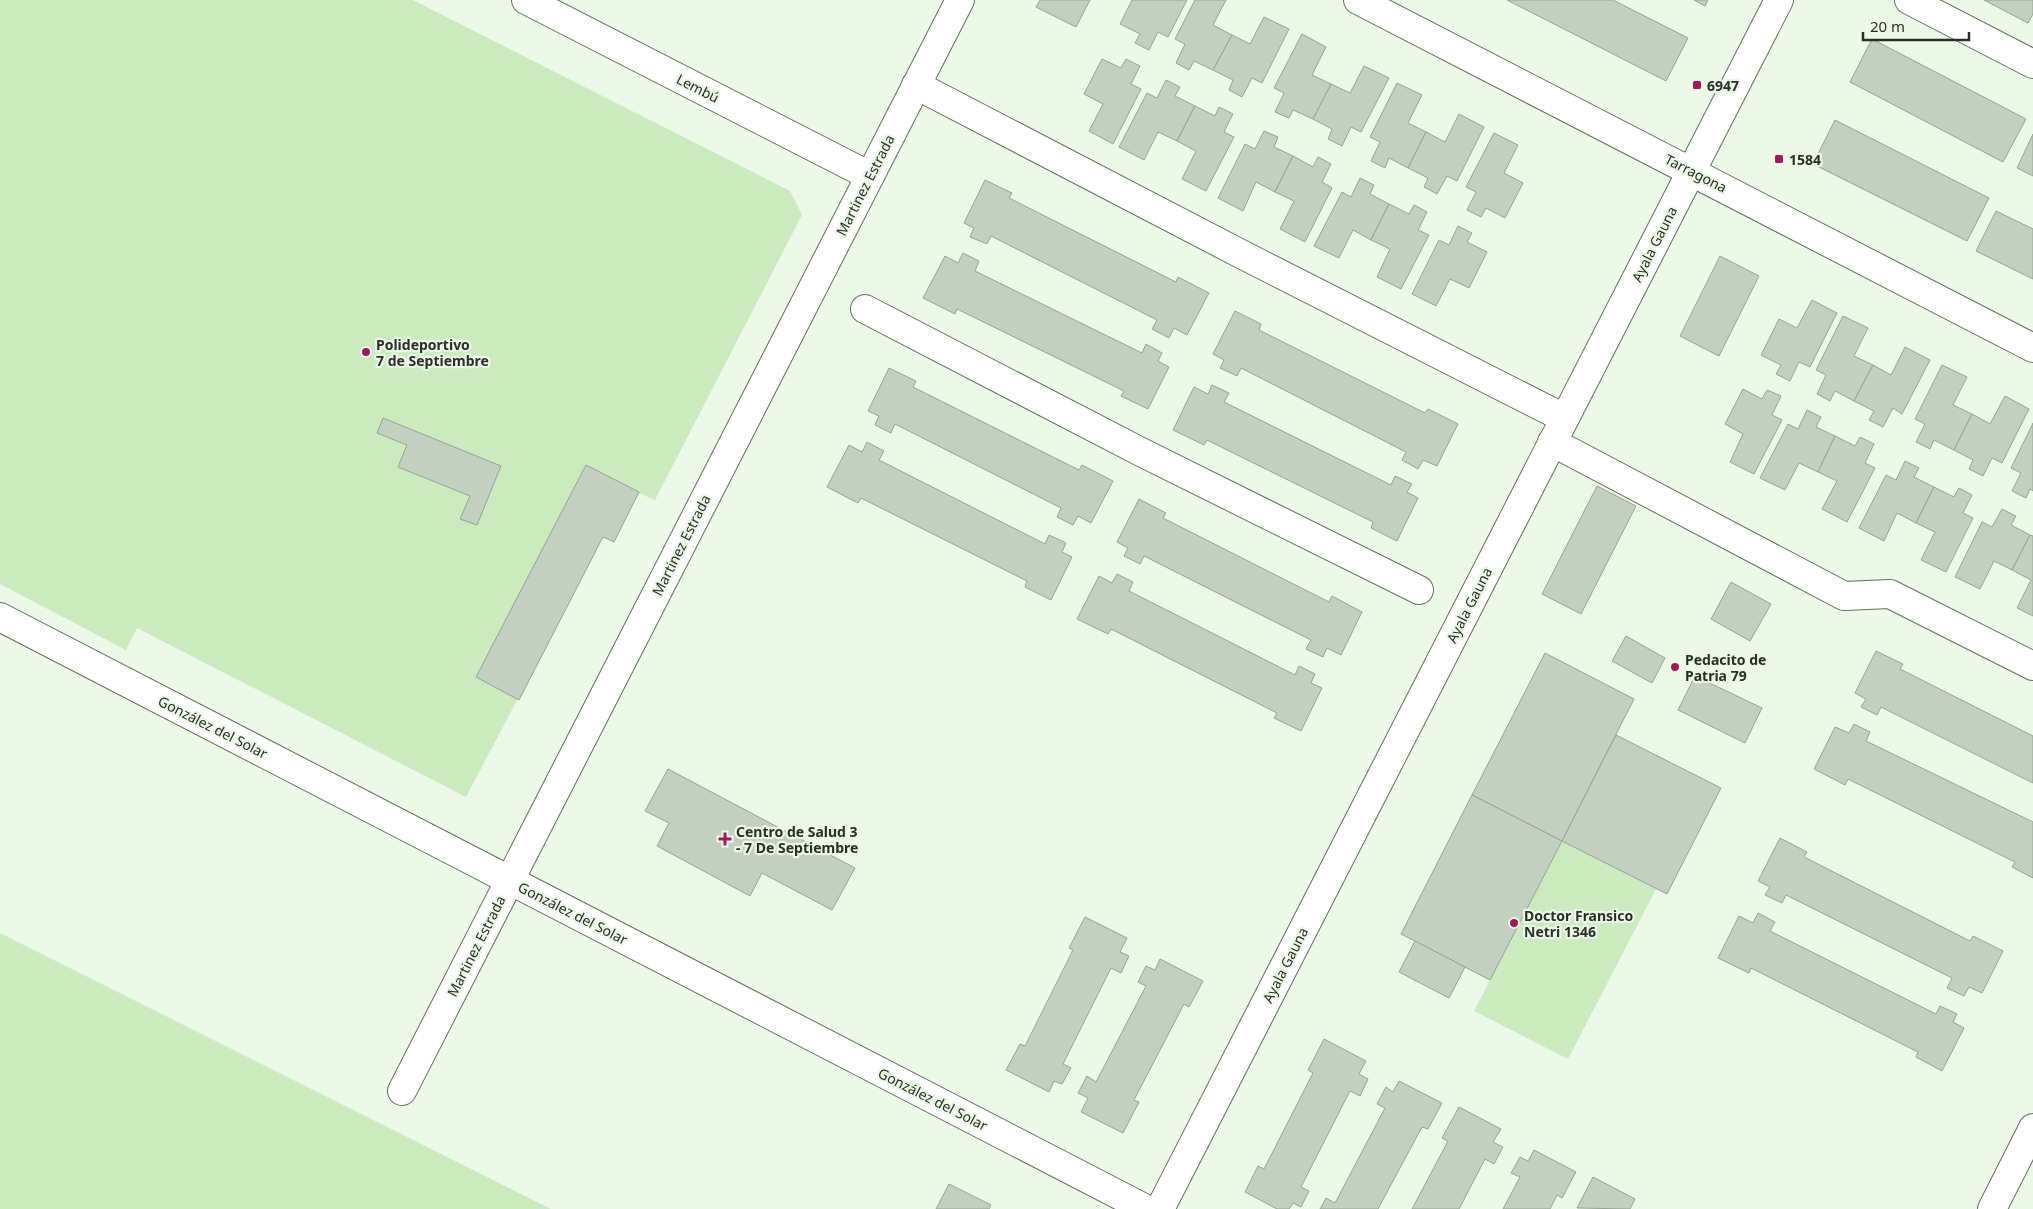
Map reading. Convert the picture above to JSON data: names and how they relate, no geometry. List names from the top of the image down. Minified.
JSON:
{"streets":{"street":["Lembú","Tarragona","Martinez Estrada","Ayala Gauna","González del Solar"]},"crossings":[["Lembú","Martinez Estrada"],["Tarragona","Ayala Gauna"],["Martinez Estrada","González del Solar"]],"places":{"transit":["6947","1584"],"other":["Polideportivo 7 de Septiembre","Pedacito de Patria 79","Doctor Fransico Netri 1346"],"health":["Centro de Salud 3 - 7 De Septiembre"]},"scale_bar":"20 m"}
